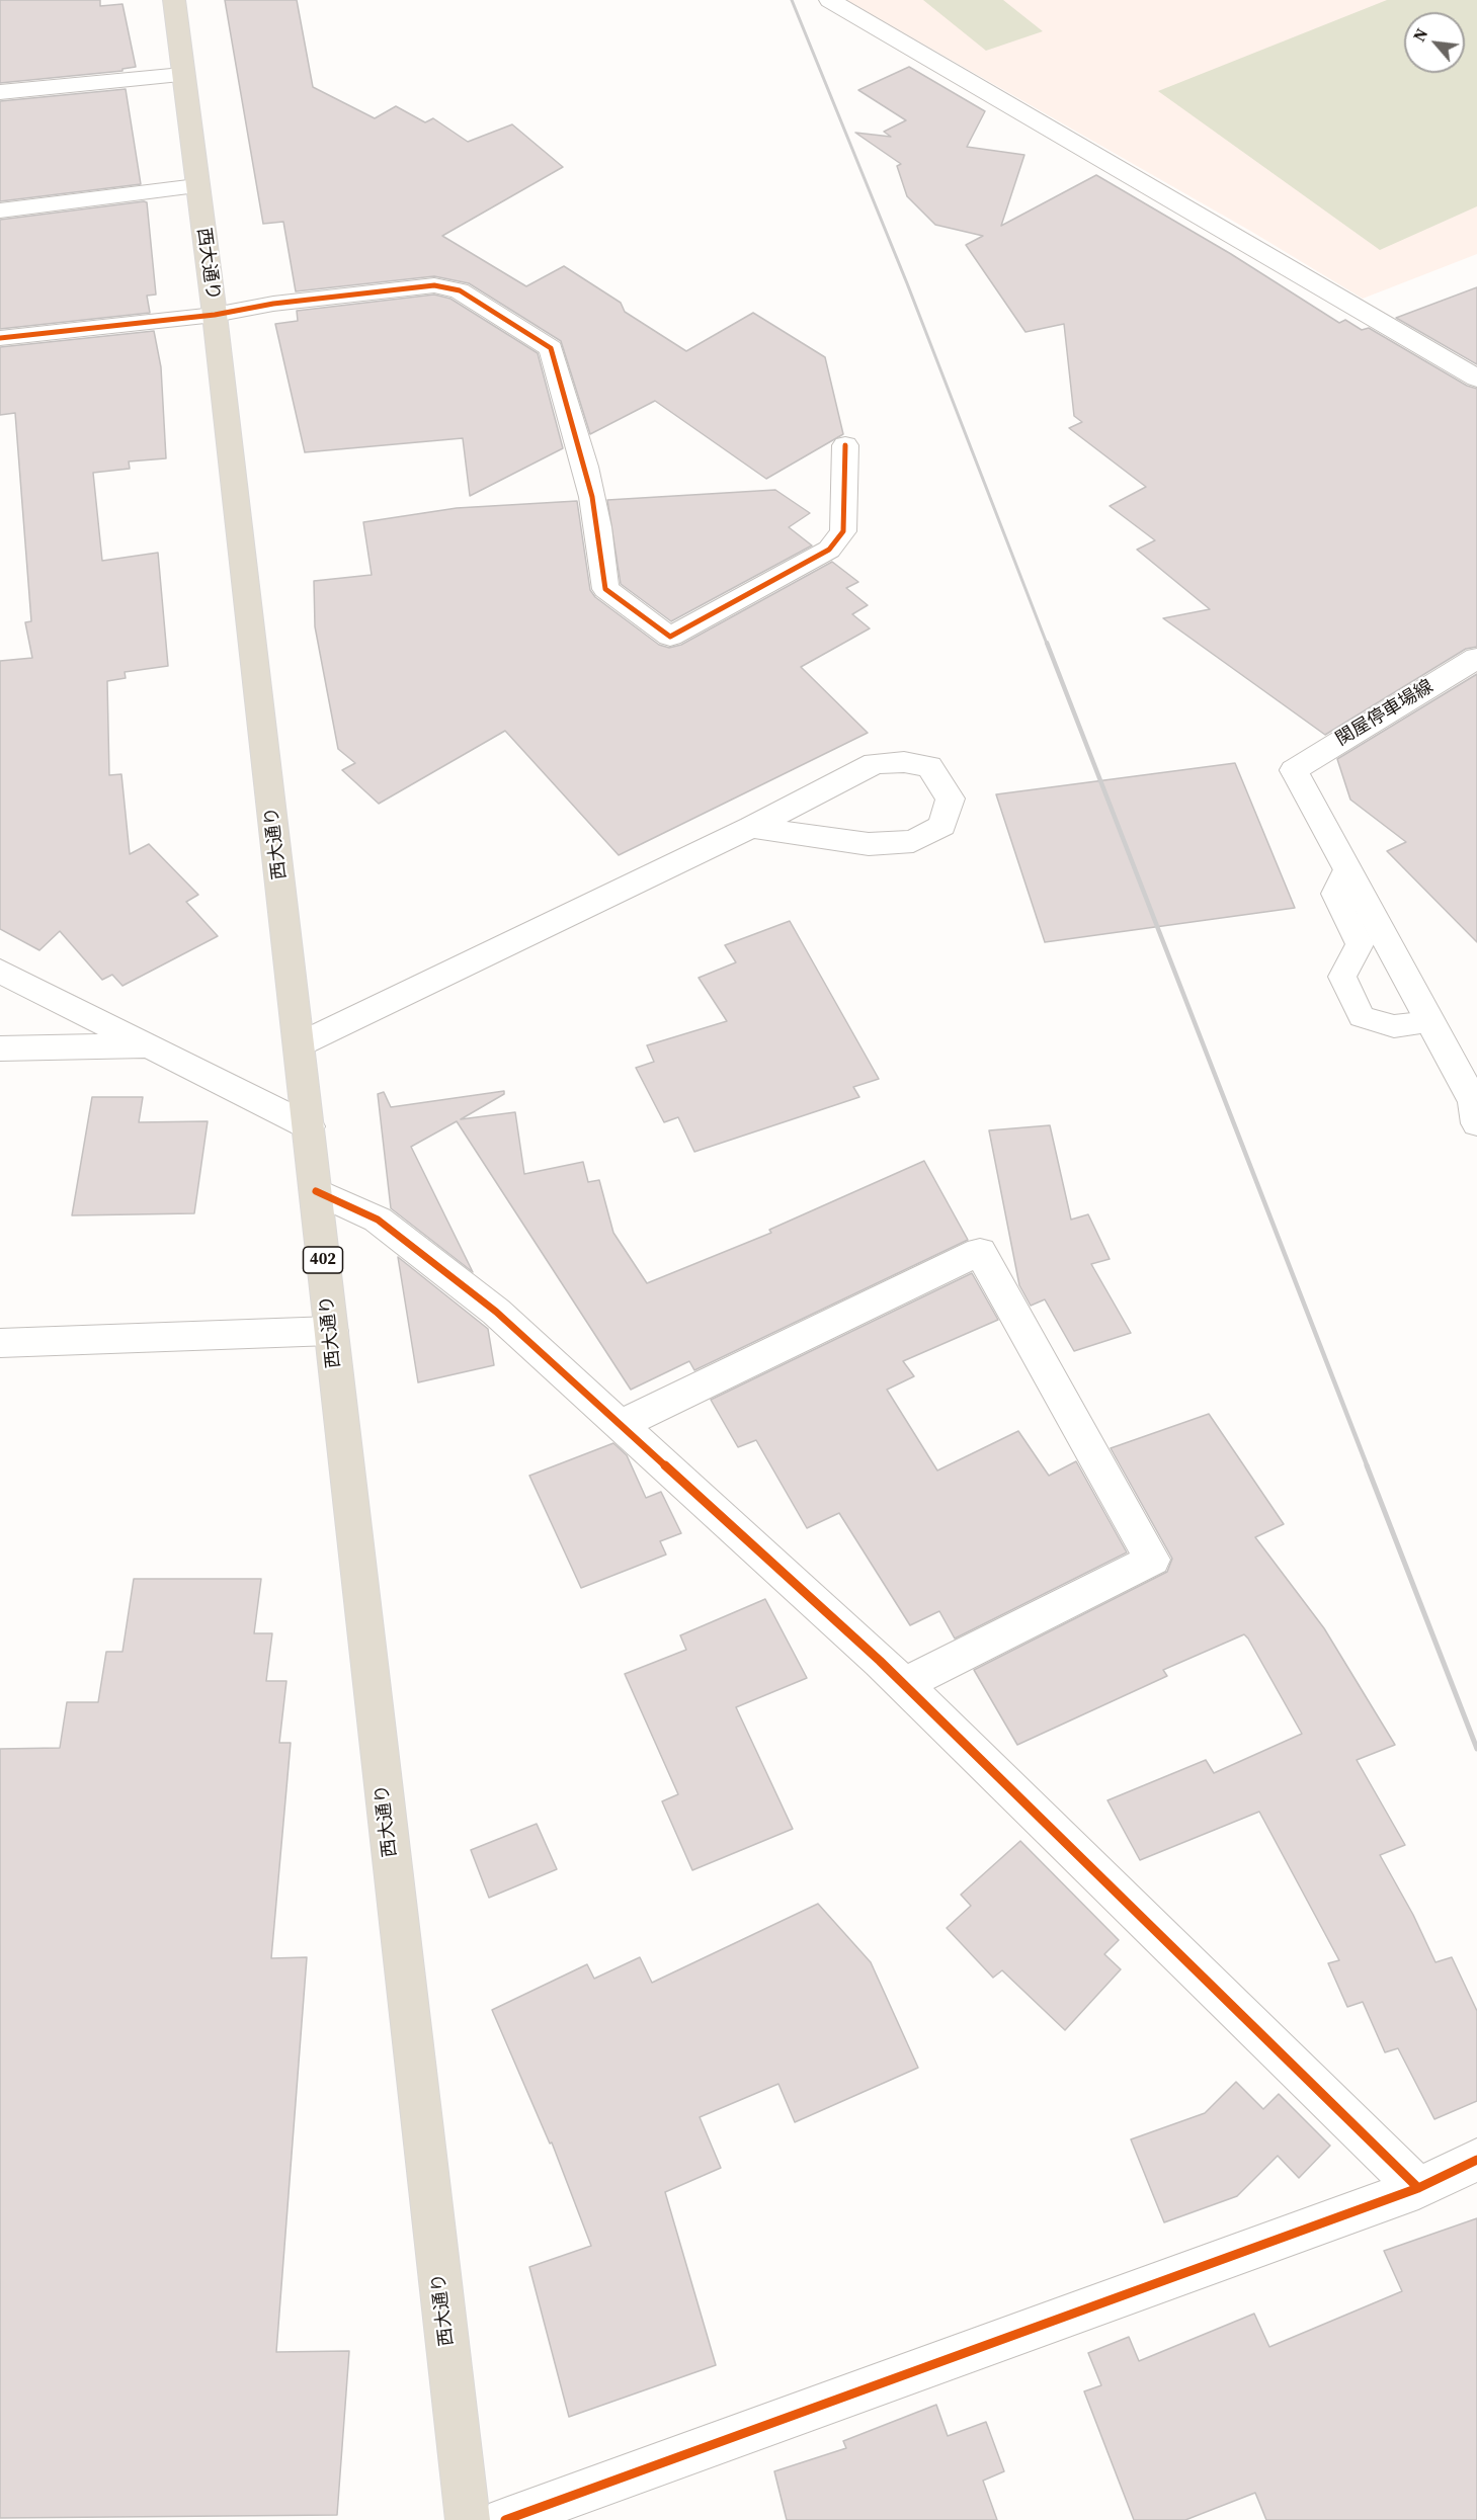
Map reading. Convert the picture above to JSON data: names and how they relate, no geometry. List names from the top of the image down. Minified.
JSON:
{"streets":{"highway":["西大通り","402"],"street":["関屋停車場線"]},"north":"top left"}
